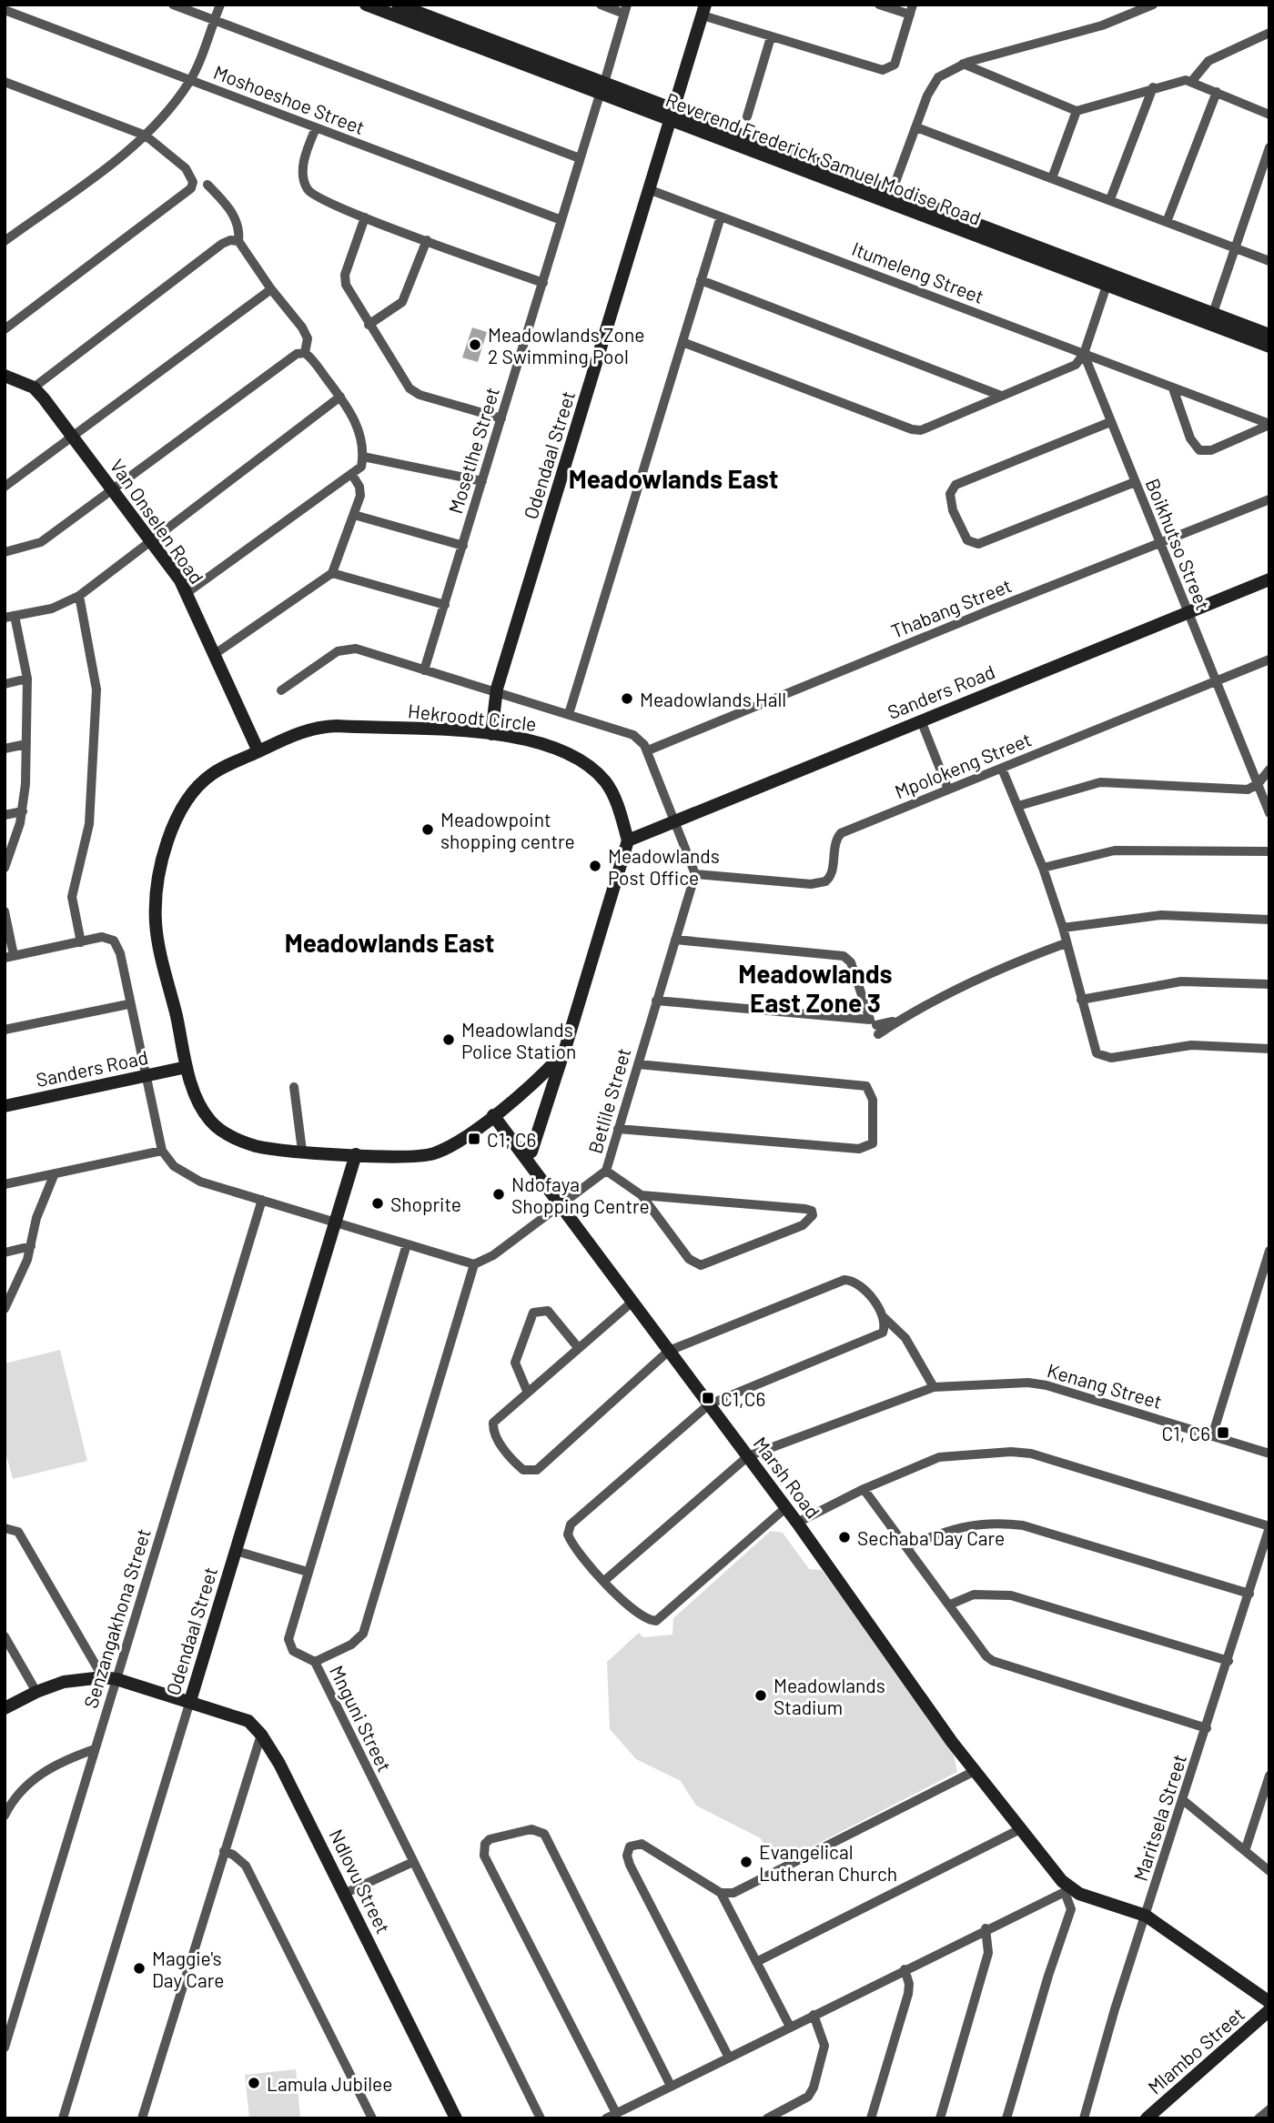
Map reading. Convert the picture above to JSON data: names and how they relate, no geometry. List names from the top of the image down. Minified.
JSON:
{"streets":{"street":["Moshoeshoe Street","Reverend Frederick Samuel Modise Road","Itumeleng Street","Mosetlhe Street","Odendaal Street","Van Onselen Road","Boikhutso Street","Thabang Street","Sanders Road","Hekroodt Circle","Mpolokeng Street","Betlile Street","Kenang Street","Marsh Road","Senzangakhona Street","Mnguni Street","Maritsela Street","Ndlovu Street","Mlambo Street"]},"crossings":[["Moshoeshoe Street","Mosetlhe Street"],["Reverend Frederick Samuel Modise Road","Mosetlhe Street"],["Reverend Frederick Samuel Modise Road","Odendaal Street"],["Itumeleng Street","Odendaal Street"],["Itumeleng Street","Boikhutso Street"],["Odendaal Street","Hekroodt Circle"],["Odendaal Street","Ndlovu Street"],["Van Onselen Road","Hekroodt Circle"],["Boikhutso Street","Thabang Street"],["Boikhutso Street","Sanders Road"],["Boikhutso Street","Mpolokeng Street"],["Sanders Road","Hekroodt Circle"],["Hekroodt Circle","Marsh Road"],["Mpolokeng Street","Betlile Street"],["Betlile Street","Marsh Road"],["Betlile Street","Mnguni Street"],["Kenang Street","Marsh Road"],["Senzangakhona Street","Ndlovu Street"]],"districts":["Meadowlands East","Meadowlands East","Meadowlands East Zone 3"],"places":{"other":["Meadowlands Zone 2 Swimming Pool","Meadowlands Hall","Meadowpoint shopping centre","Meadowlands Post Office","Meadowlands Police Station","Ndofaya Shopping Centre","Shoprite","Sechaba Day Care","Meadowlands Stadium","Evangelical Lutheran Church","Maggie's Day Care","Lamula Jubilee"],"transit":["C1; C6","C1,C6","C1, C6"]}}
